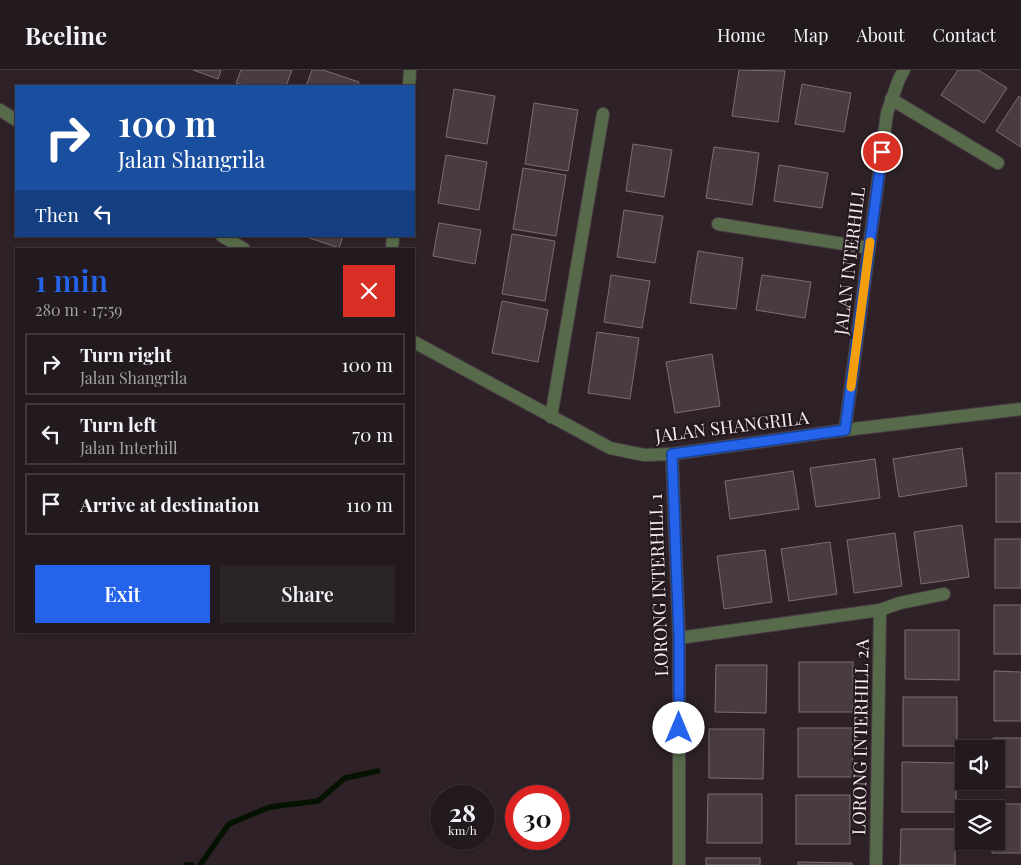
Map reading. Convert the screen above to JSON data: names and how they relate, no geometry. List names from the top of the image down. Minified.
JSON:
{"streets":{"street":["JALAN INTERHILL","JALAN SHANGRILA","LORONG INTERHILL 1","LORONG INTERHILL 2A"]},"crossings":[["JALAN INTERHILL","JALAN SHANGRILA"],["JALAN SHANGRILA","LORONG INTERHILL 1"]],"page":{"header":"Beeline","nav":["Home","Map","About","Contact"],"turn":["100 m","Jalan Shangrila"],"then":"Then","heading":["1 min","280 m · 17:59"],"list":[{"name":"Turn right","note":"Jalan Shangrila","value":"100 m"},{"name":"Turn left","note":"Jalan Interhill","value":"70 m"},{"name":"Arrive at destination","value":"110 m"}],"buttons":["Exit","Share"],"speed":"28 km/h","limit":"30"}}
